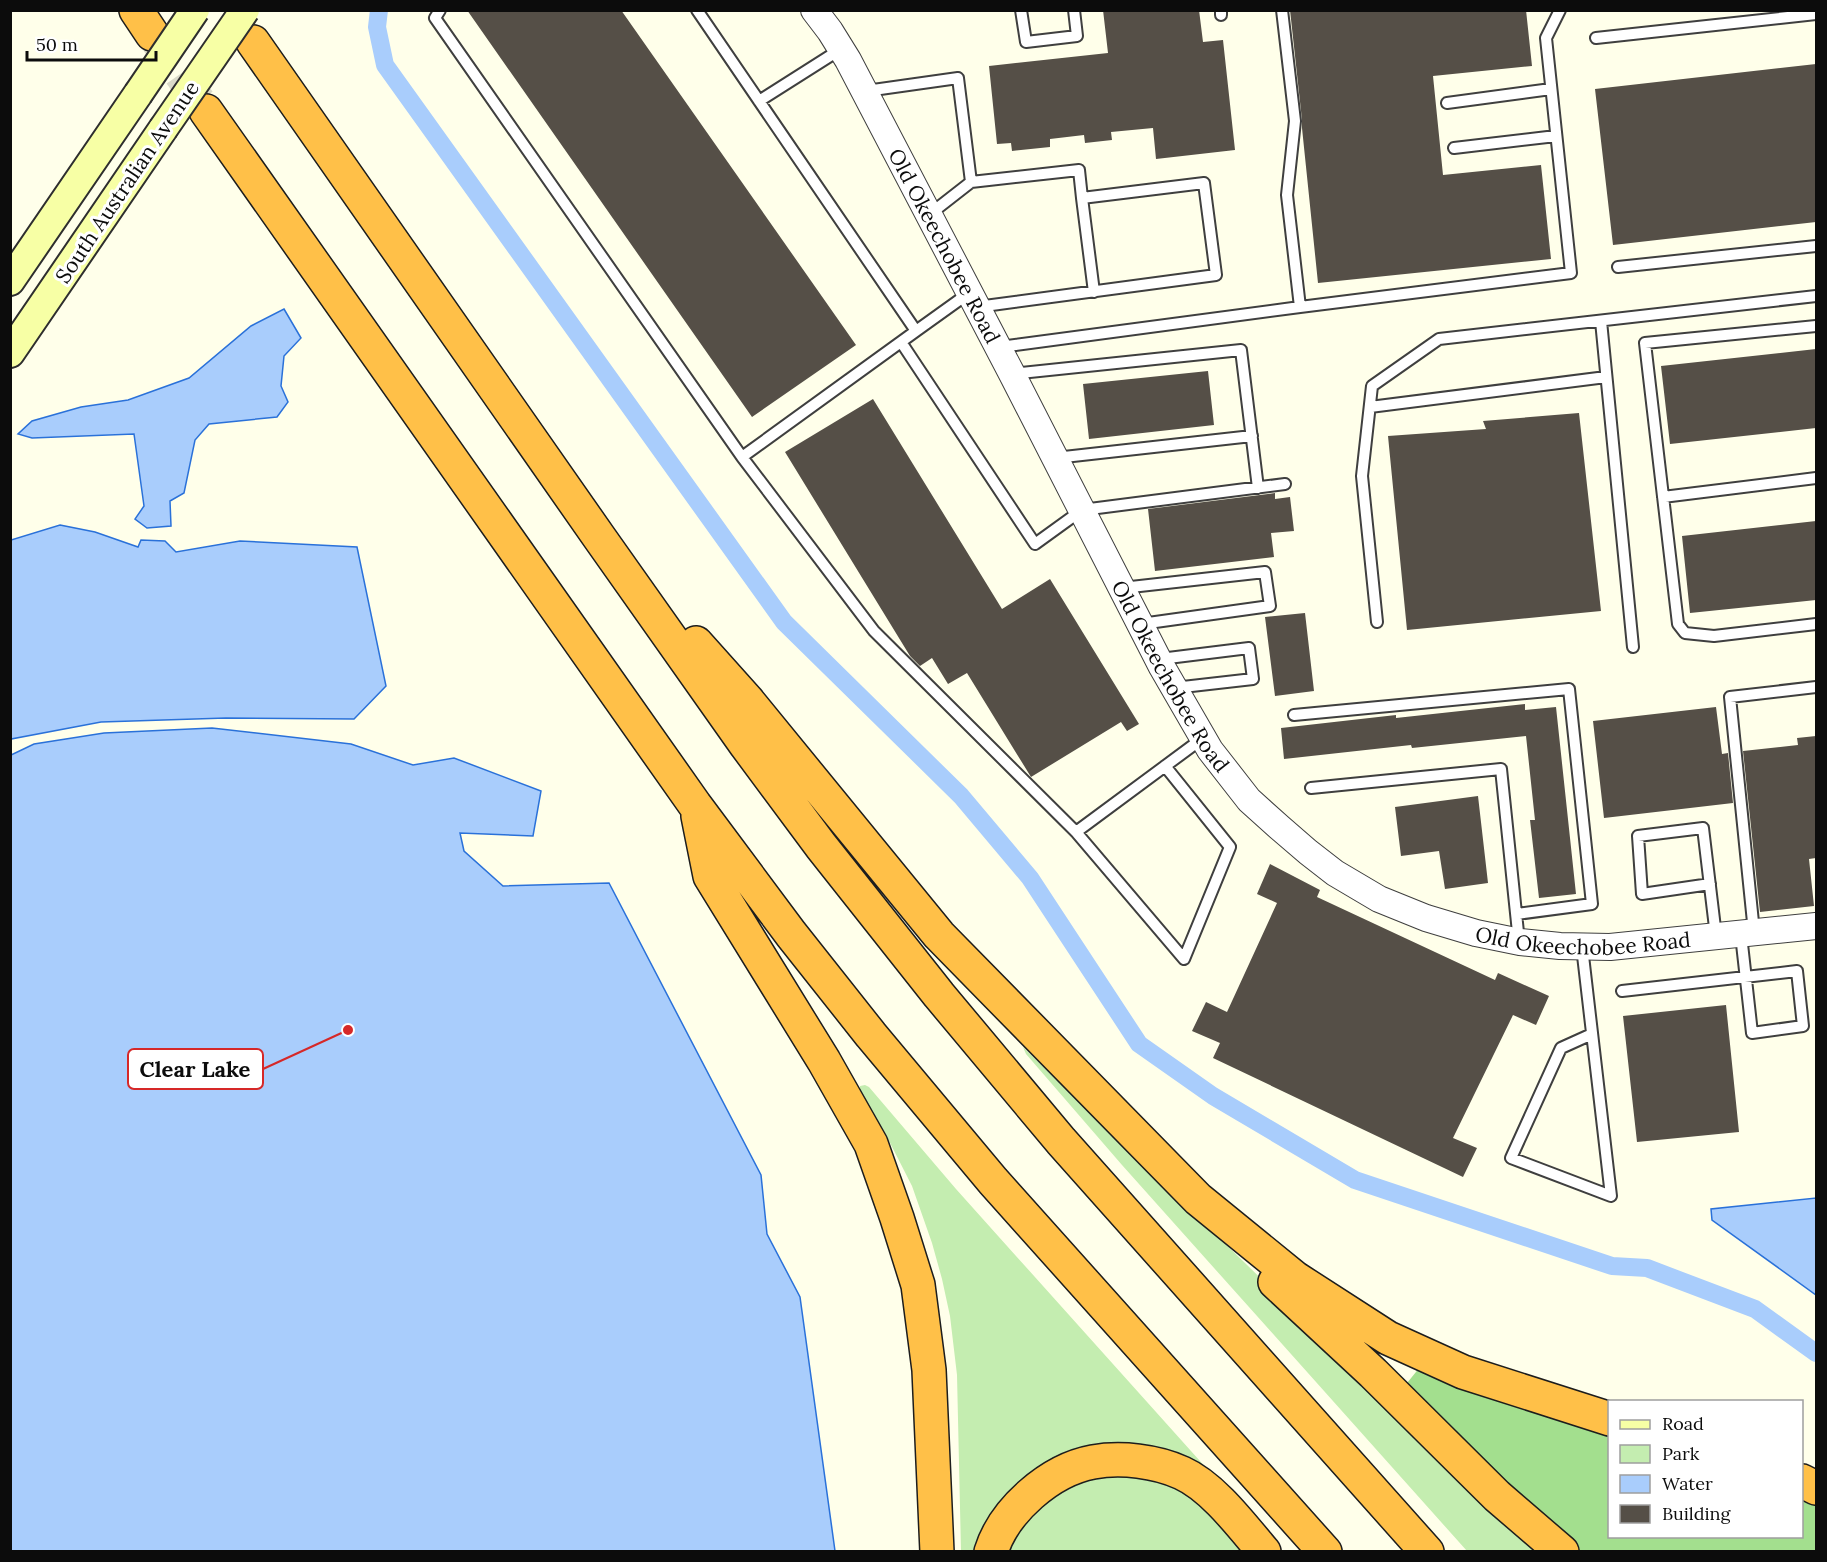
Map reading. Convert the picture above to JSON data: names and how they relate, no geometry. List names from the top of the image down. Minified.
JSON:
{"streets":{"main road":["South Australian Avenue"],"street":["Old Okeechobee Road"]},"places":["Clear Lake"],"legend":["Road","Park","Water","Building"],"scale_bar":"50 m"}
